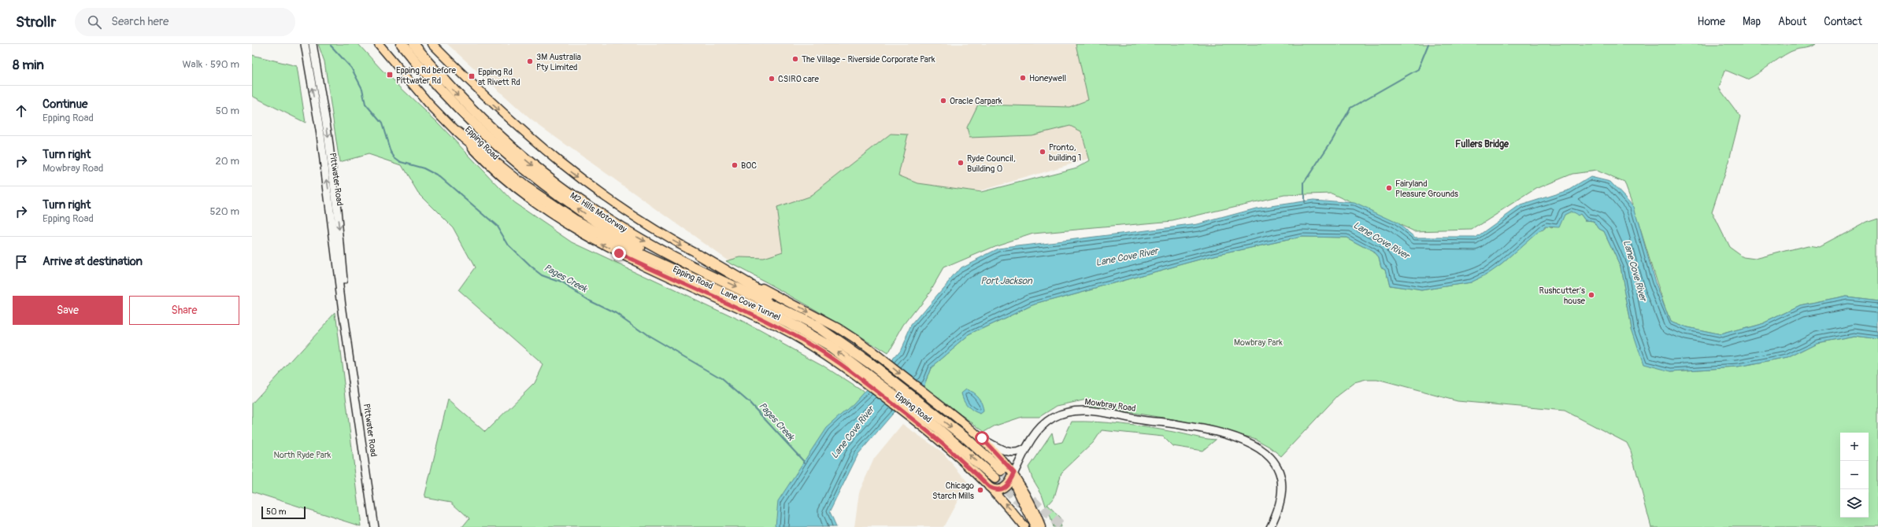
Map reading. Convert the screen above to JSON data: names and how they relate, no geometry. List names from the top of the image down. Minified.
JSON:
{"streets":{"highway":["M2 Hills Motorway","Lane Cove Tunnel"],"main road":["Epping Road","Pittwater Road","Mowbray Road"]},"crossings":[["Epping Road","Lane Cove Tunnel"],["Epping Road","Mowbray Road"],["M2 Hills Motorway","Lane Cove Tunnel"]],"districts":["Fullers Bridge"],"water":["Lane Cove River","Pages Creek","Port Jackson"],"parks":["Mowbray Park","North Ryde Park"],"places":{"other":["The Village - Riverside Corporate Park","3M Australia Pty Limited","Honeywell","CSIRO care","Oracle Carpark","Pronto, building 1","Ryde Council, Building 0","BOC","Fairyland Pleasure Grounds","Rushcutter's house","Chicago Starch Mills"],"transit":["Epping Rd before Pittwater Rd","Epping Rd at Rivett Rd"]},"scale_bar":"50 m","page":{"header":"Strollr","search":"Search here","nav":["Home","Map","About","Contact"],"heading":["8 min","Walk · 590 m"],"list":[["Continue","Epping Road","50 m"],["Turn right","Mowbray Road","20 m"],["Turn right","Epping Road","520 m"],"Arrive at destination"],"buttons":["Save","Share"],"map_buttons":["+","−"],"scale":"50 m"}}
